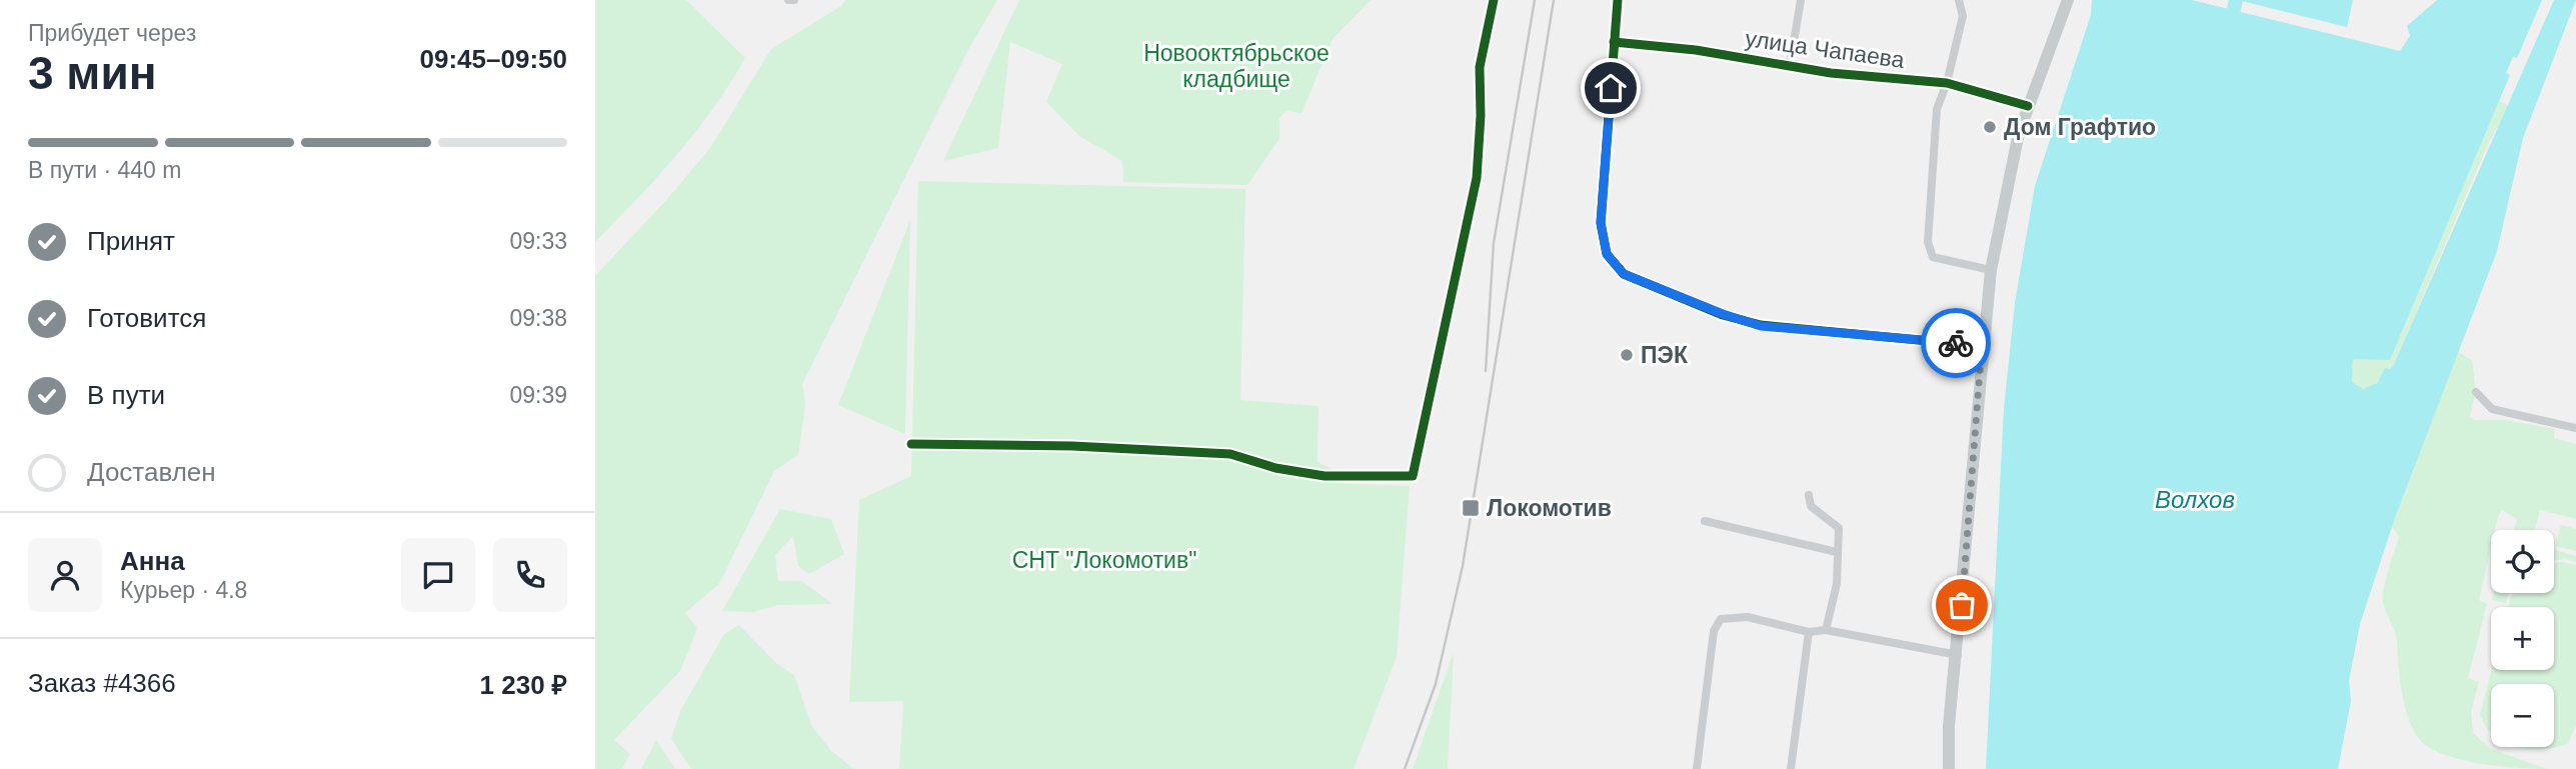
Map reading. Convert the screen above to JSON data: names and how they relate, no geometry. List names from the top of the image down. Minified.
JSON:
{"streets":{"street":["улица Чапаева"]},"water":["Волхов"],"parks":["Новооктябрьское кладбище","СНТ \"Локомотив\""],"places":{"other":["Дом Графтио","ПЭК"],"transit":["Локомотив"]},"page":{"heading":["3 мин","Прибудет через","09:45–09:50"],"panel":["Анна","Курьер · 4.8","Заказ #4366","1 230 ₽"],"bar":"В пути · 440 m","list":[["Принят","09:33"],["Готовится","09:38"],["В пути","09:39"],"Доставлен"],"map_buttons":["+","−"]}}
